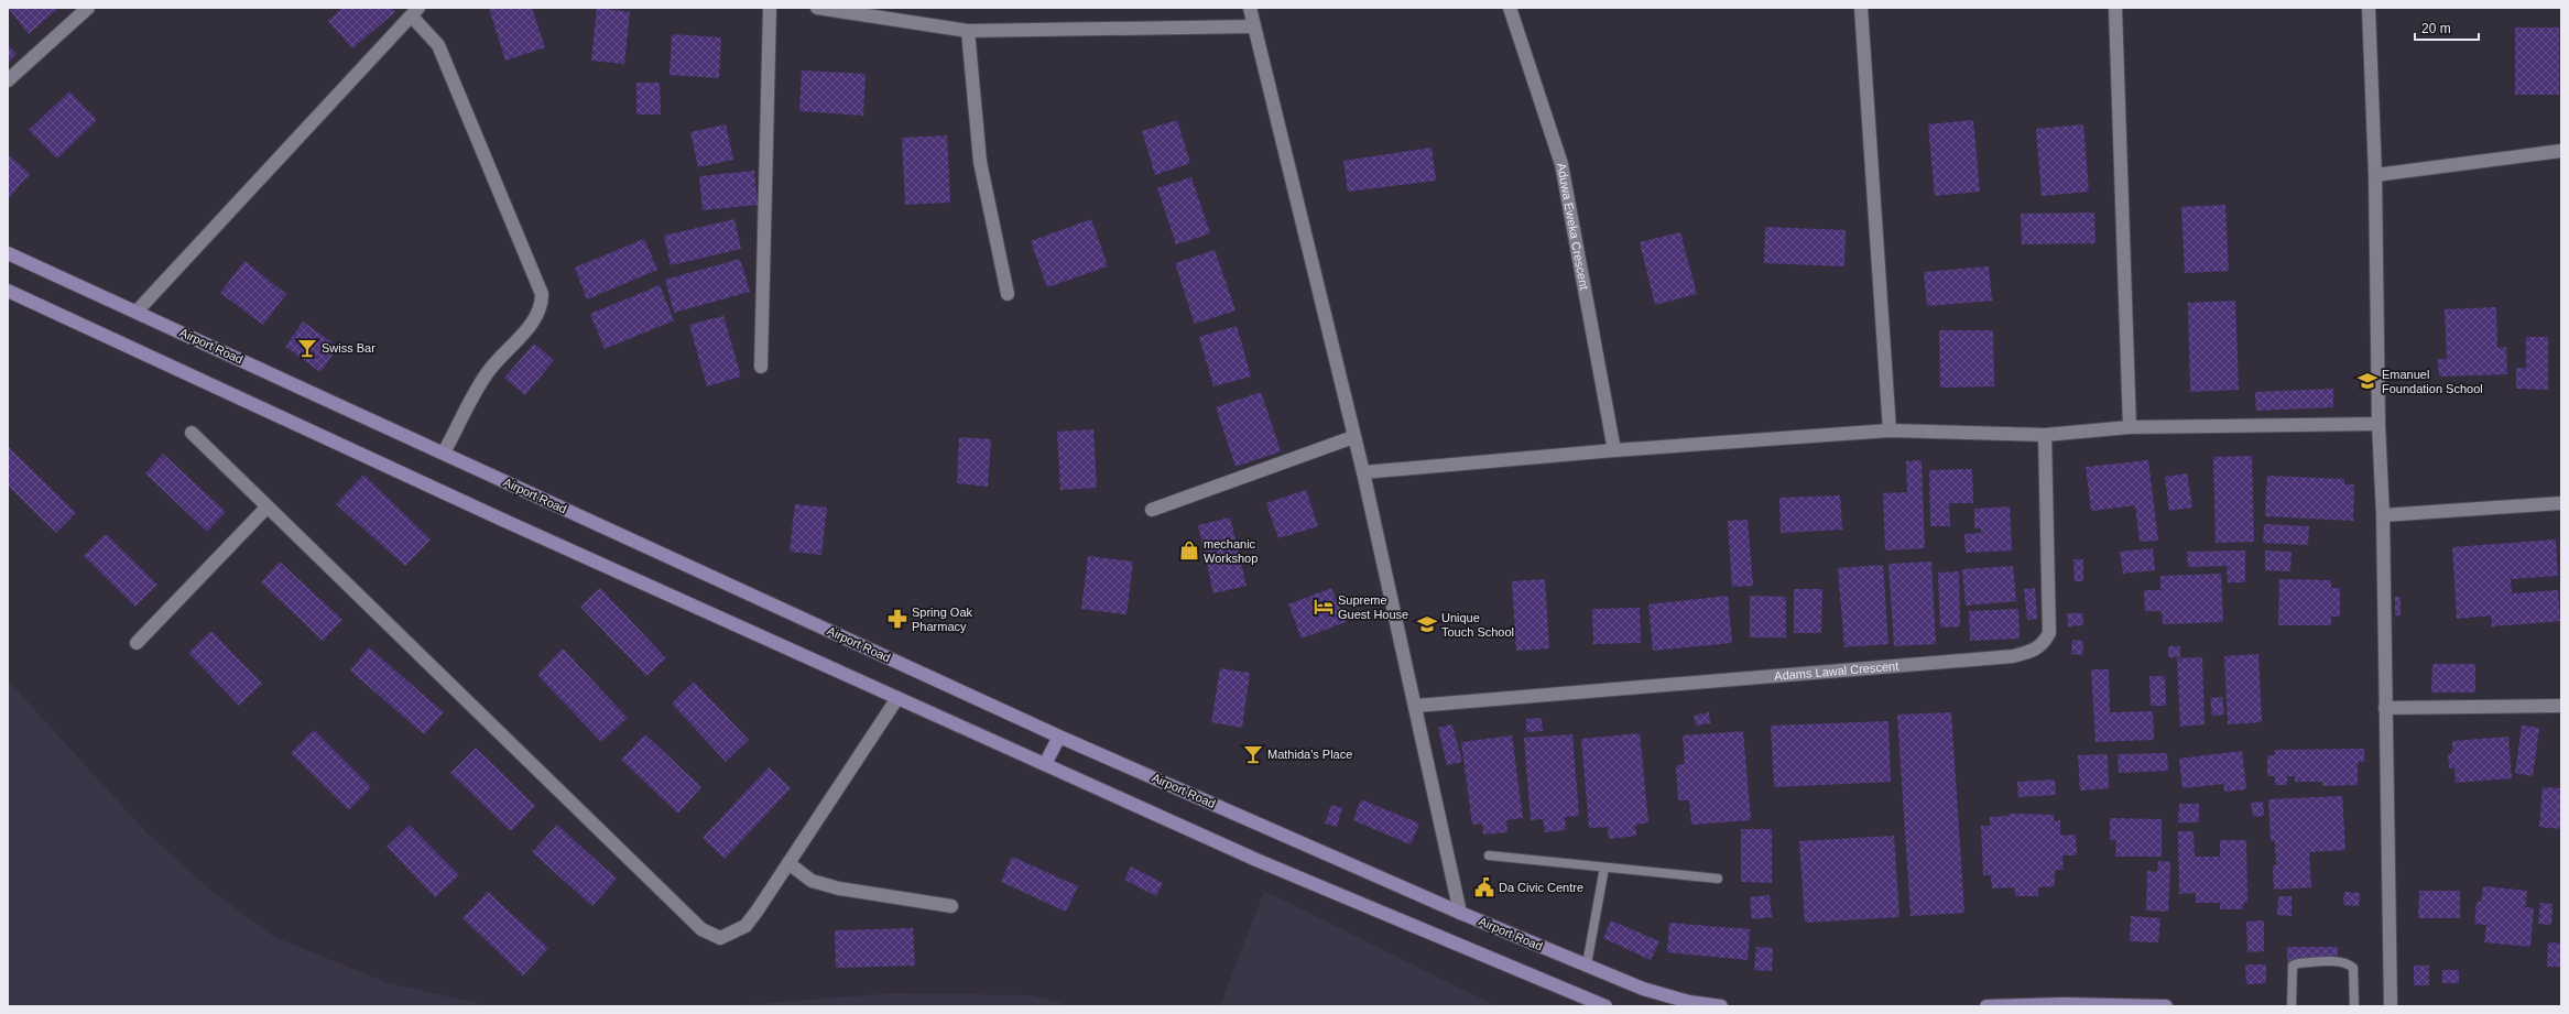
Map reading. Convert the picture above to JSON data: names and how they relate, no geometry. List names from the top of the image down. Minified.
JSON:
{"streets":{"main road":["Airport Road"],"street":["Aduwa Eweka Crescent","Adams Lawal Crescent"]},"places":{"bar":["Swiss Bar","Mathida's Place"],"school or university":["Emanuel Foundation School","Unique Touch School"],"shop":["mechanic Workshop"],"hotel":["Supreme Guest House"],"pharmacy":["Spring Oak Pharmacy"],"public building":["Da Civic Centre"]},"scale_bar":"20 m"}
